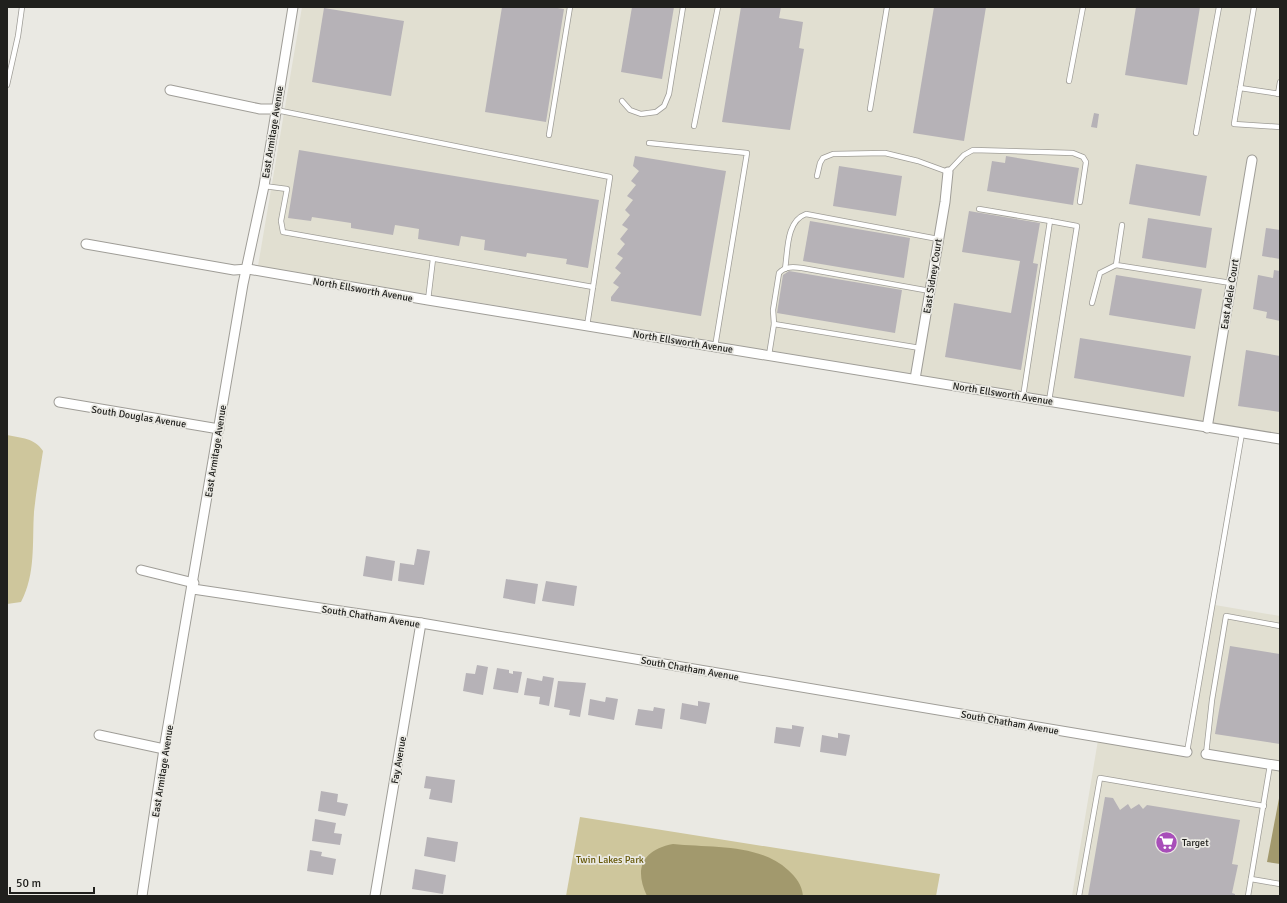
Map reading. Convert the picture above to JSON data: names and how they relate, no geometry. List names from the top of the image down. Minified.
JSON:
{"streets":{"street":["East Armitage Avenue","East Sidney Court","North Ellsworth Avenue","East Adele Court","South Douglas Avenue","South Chatham Avenue","Fay Avenue"]},"crossings":[["East Armitage Avenue","North Ellsworth Avenue"],["East Armitage Avenue","South Douglas Avenue"],["East Armitage Avenue","South Chatham Avenue"],["East Sidney Court","North Ellsworth Avenue"],["North Ellsworth Avenue","East Adele Court"],["South Chatham Avenue","Fay Avenue"]],"parks":["Twin Lakes Park"],"places":{"supermarket":["Target"]},"scale_bar":"50 m"}
